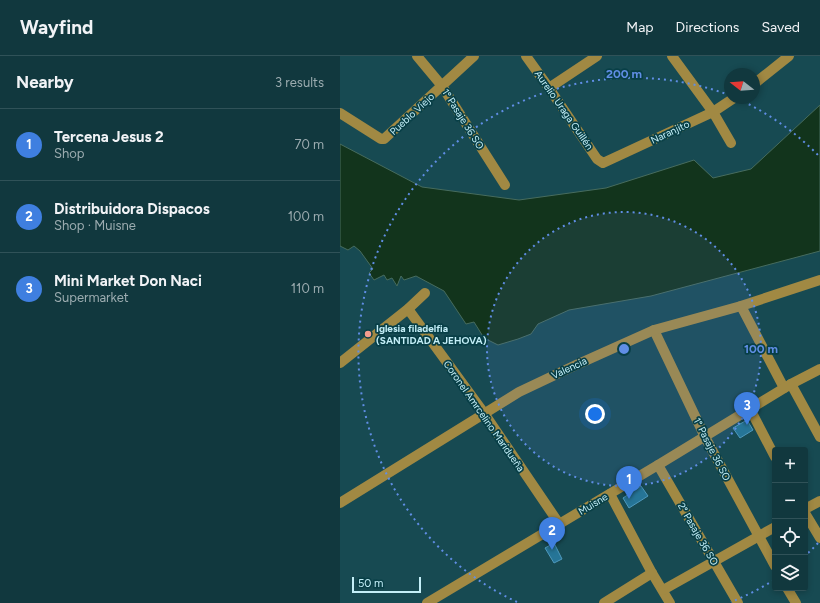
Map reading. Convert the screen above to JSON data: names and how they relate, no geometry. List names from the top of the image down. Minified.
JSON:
{"streets":{"street":["Aurelio Uraga Guillén","Pueblo Viejo","1º Pasaje 36 SO","Naranjito","Valencia","Coronel Amrcelino Maridueña","1° Pasaje 36 SO","Muisne","2° Pasaje 36 SO"]},"crossings":[["Aurelio Uraga Guillén","Naranjito"],["Pueblo Viejo","1º Pasaje 36 SO"],["Valencia","Coronel Amrcelino Maridueña"],["Valencia","1° Pasaje 36 SO"],["Coronel Amrcelino Maridueña","Muisne"],["1° Pasaje 36 SO","Muisne"],["Muisne","2° Pasaje 36 SO"]],"places":["Iglesia filadelfia (SANTIDAD A JEHOVA)"],"scale_bar":"50 m","north":"left","page":{"header":"Wayfind","nav":["Map","Directions","Saved"],"heading":["Nearby","3 results"],"list":[{"mark":"1","name":"Tercena Jesus 2","note":"Shop","value":"70 m"},{"mark":"2","name":"Distribuidora Dispacos","note":"Shop · Muisne","value":"100 m"},{"mark":"3","name":"Mini Market Don Naci","note":"Supermarket","value":"110 m"}],"pins":["3","1","2"],"map_buttons":["+","−"],"scale":"50 m"},"rings":["200 m","100 m"]}
